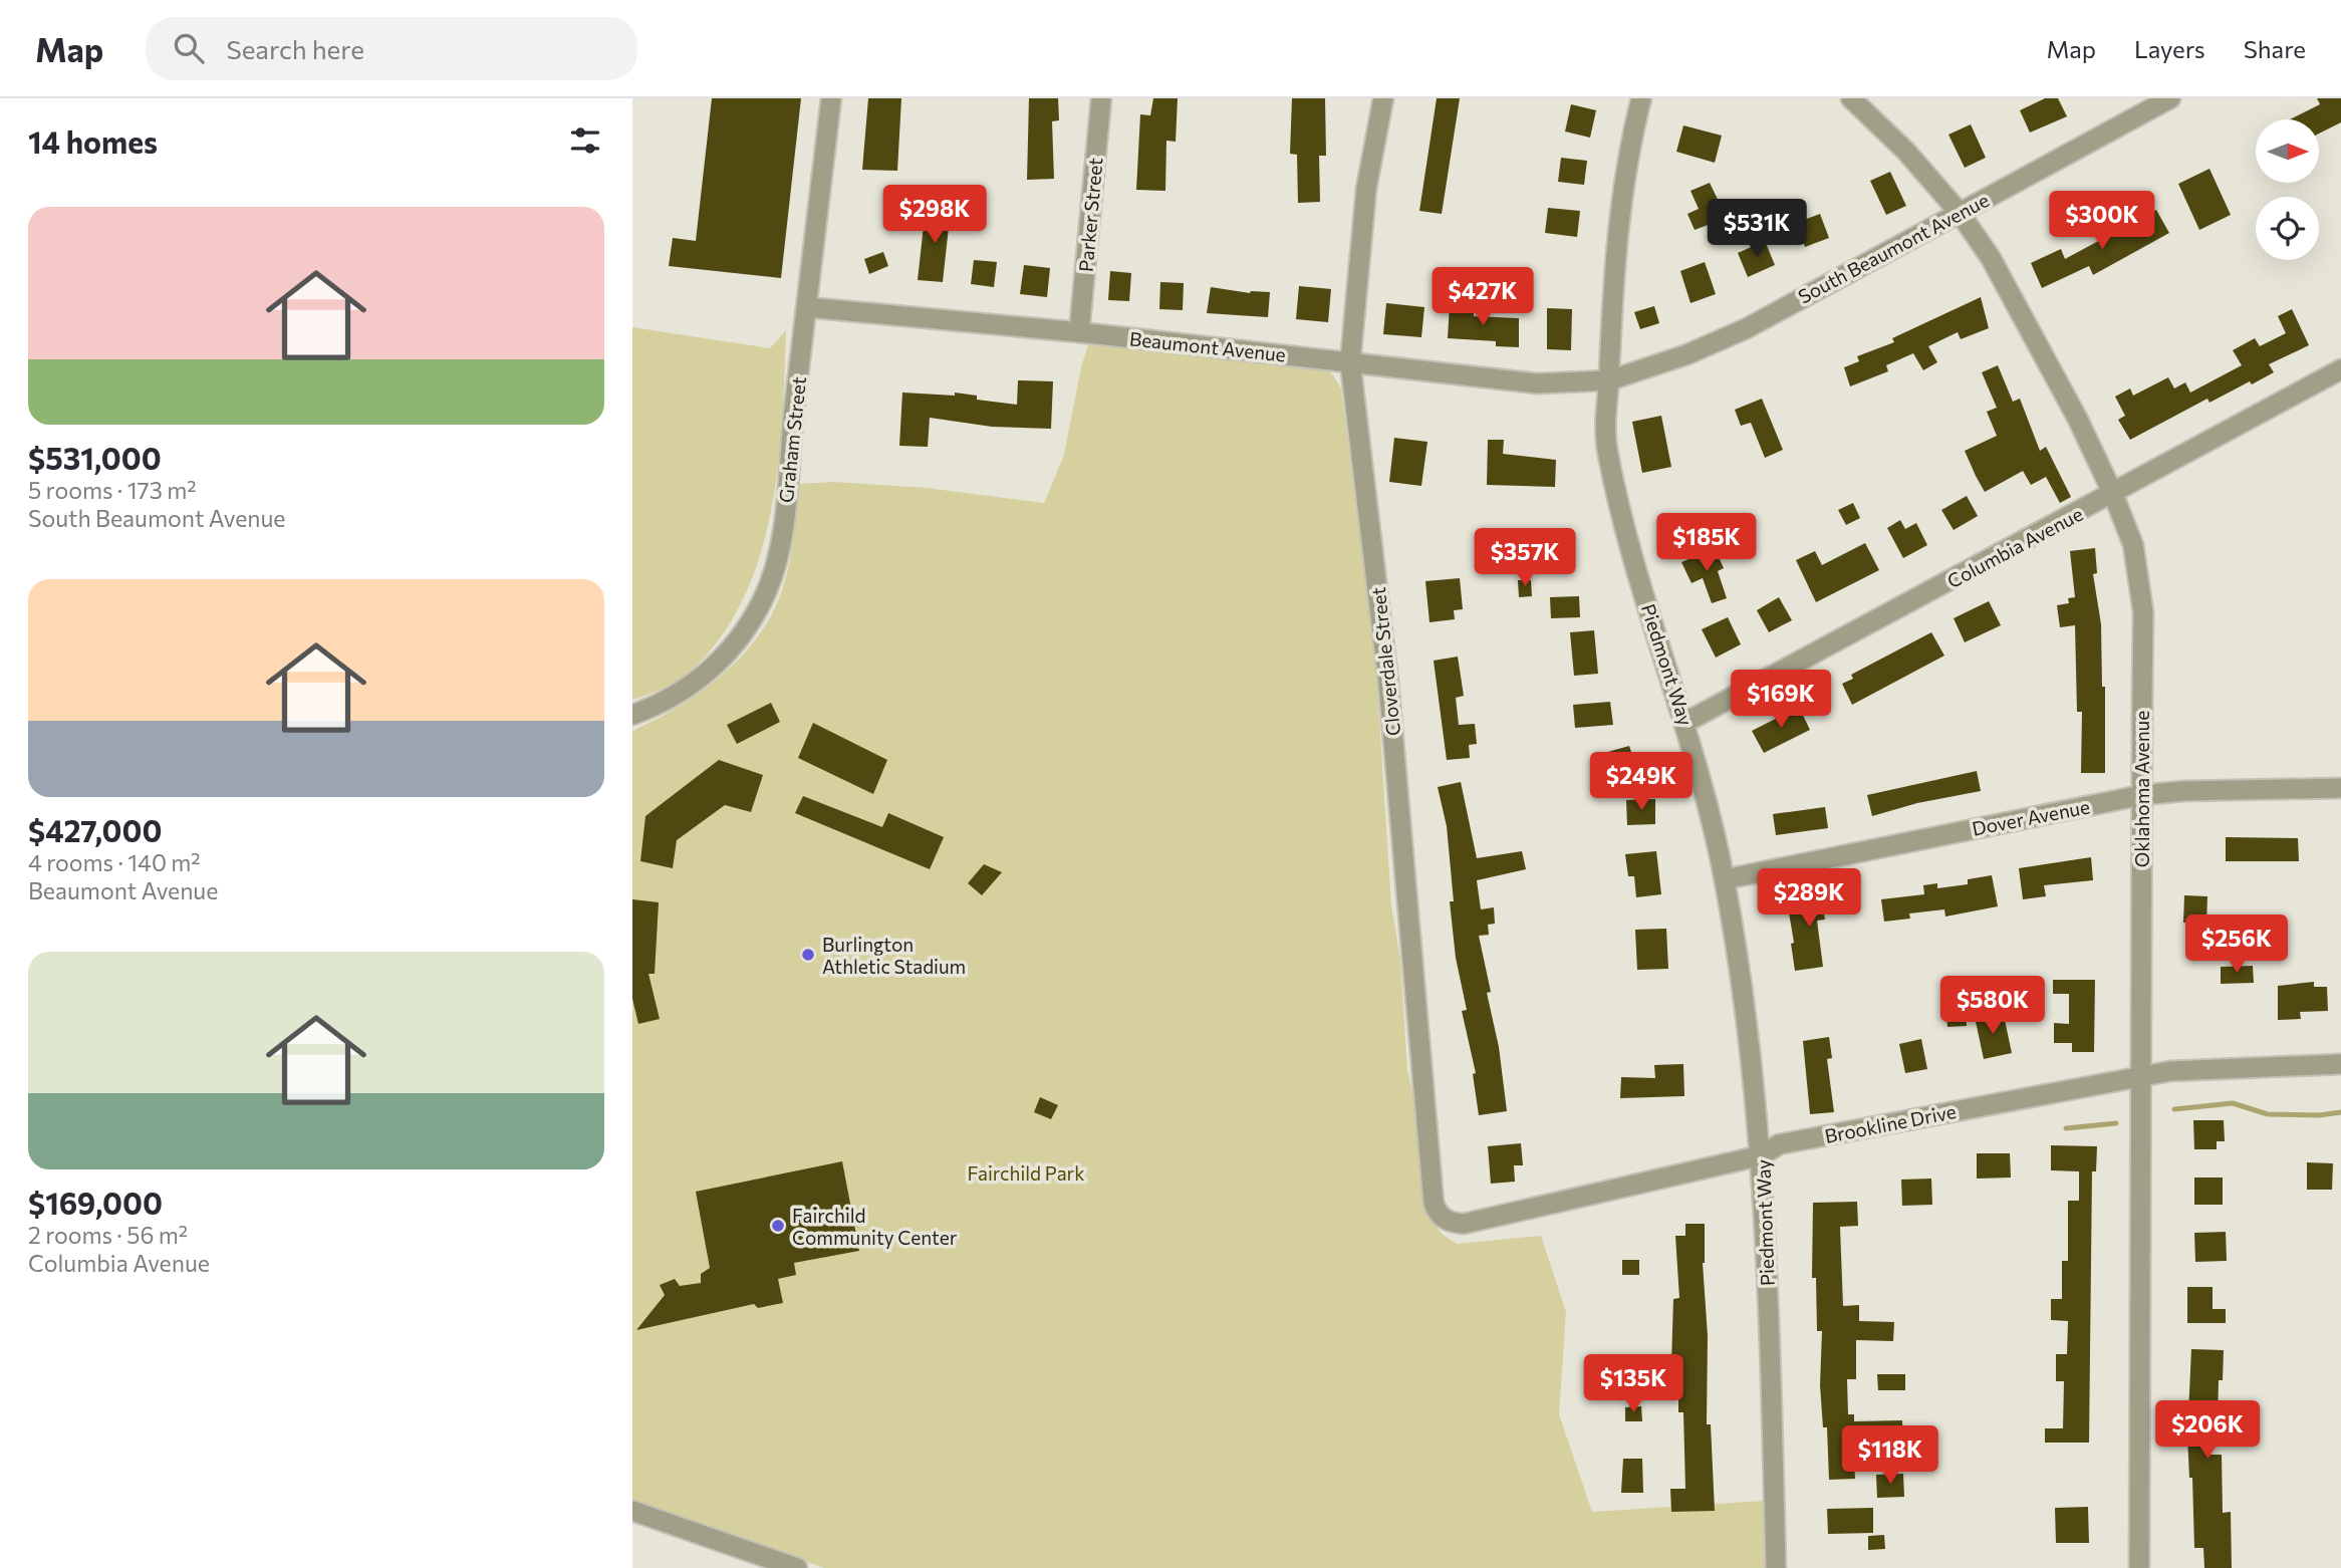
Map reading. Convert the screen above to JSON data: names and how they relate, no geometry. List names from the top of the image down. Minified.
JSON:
{"streets":{"street":["Parker Street","South Beaumont Avenue","Beaumont Avenue","Graham Street","Columbia Avenue","Cloverdale Street","Piedmont Way","Oklahoma Avenue","Dover Avenue","Brookline Drive"]},"crossings":[["Parker Street","Beaumont Avenue"],["South Beaumont Avenue","Beaumont Avenue"],["South Beaumont Avenue","Piedmont Way"],["South Beaumont Avenue","Oklahoma Avenue"],["Beaumont Avenue","Graham Street"],["Beaumont Avenue","Cloverdale Street"],["Beaumont Avenue","Piedmont Way"],["Columbia Avenue","Piedmont Way"],["Columbia Avenue","Oklahoma Avenue"],["Cloverdale Street","Brookline Drive"],["Piedmont Way","Dover Avenue"],["Piedmont Way","Brookline Drive"],["Oklahoma Avenue","Dover Avenue"],["Oklahoma Avenue","Brookline Drive"]],"parks":["Fairchild Park"],"places":["Burlington Athletic Stadium","Fairchild Community Center"],"north":"right","page":{"header":"Map","search":"Search here","nav":["Map","Layers","Share"],"heading":"14 homes","list":[{"name":"$531,000","note":"5 rooms · 173 m² · South Beaumont Avenue"},{"name":"$427,000","note":"4 rooms · 140 m² · Beaumont Avenue"},{"name":"$169,000","note":"2 rooms · 56 m² · Columbia Avenue"}],"price":["$298K","$300K","$531K","$427K","$185K","$357K","$169K","$249K","$289K","$256K","$580K","$135K","$206K","$118K"]}}
